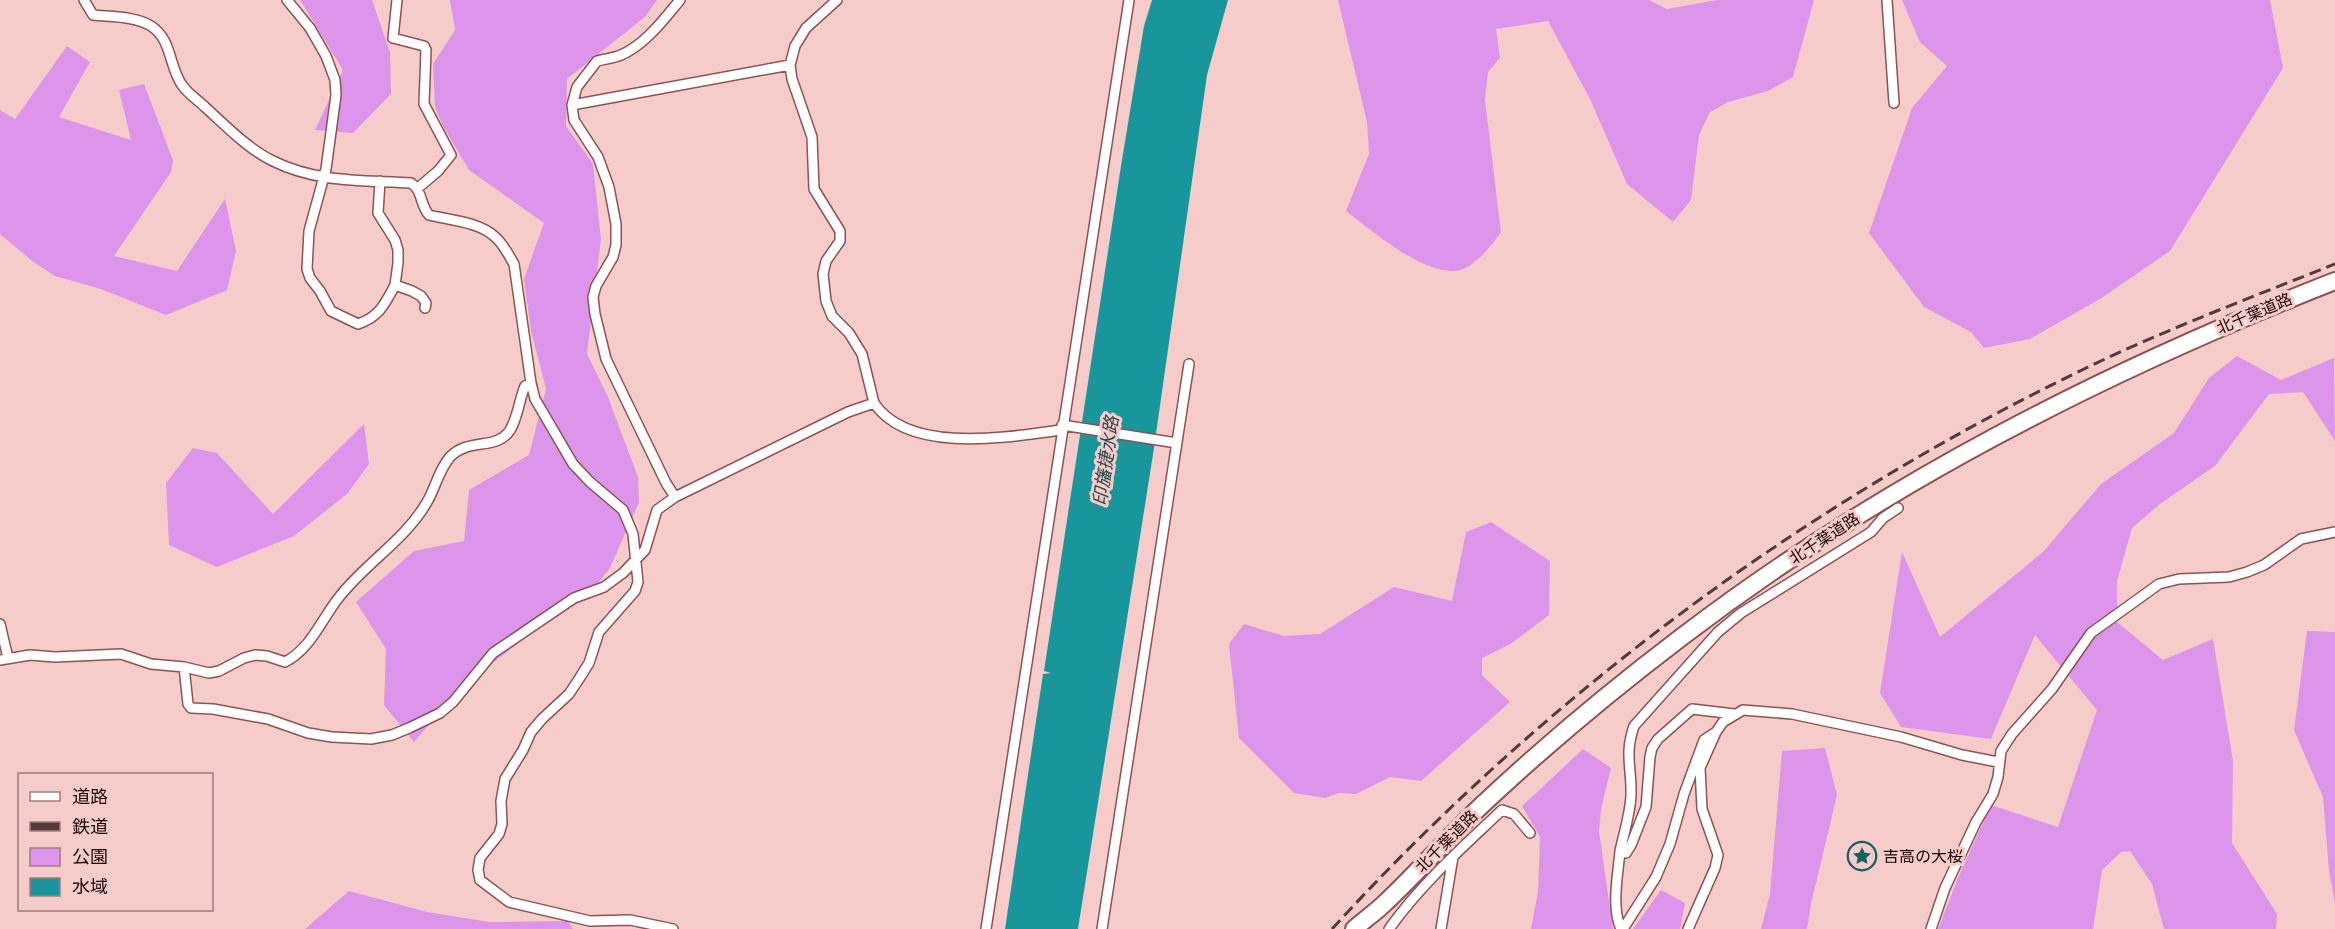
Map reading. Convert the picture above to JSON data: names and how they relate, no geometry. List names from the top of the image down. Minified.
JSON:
{"streets":{"highway":["北千葉道路"]},"water":["印旛捷水路"],"places":{"place":["吉高の大桜"]},"legend":["道路","鉄道","公園","水域"]}
